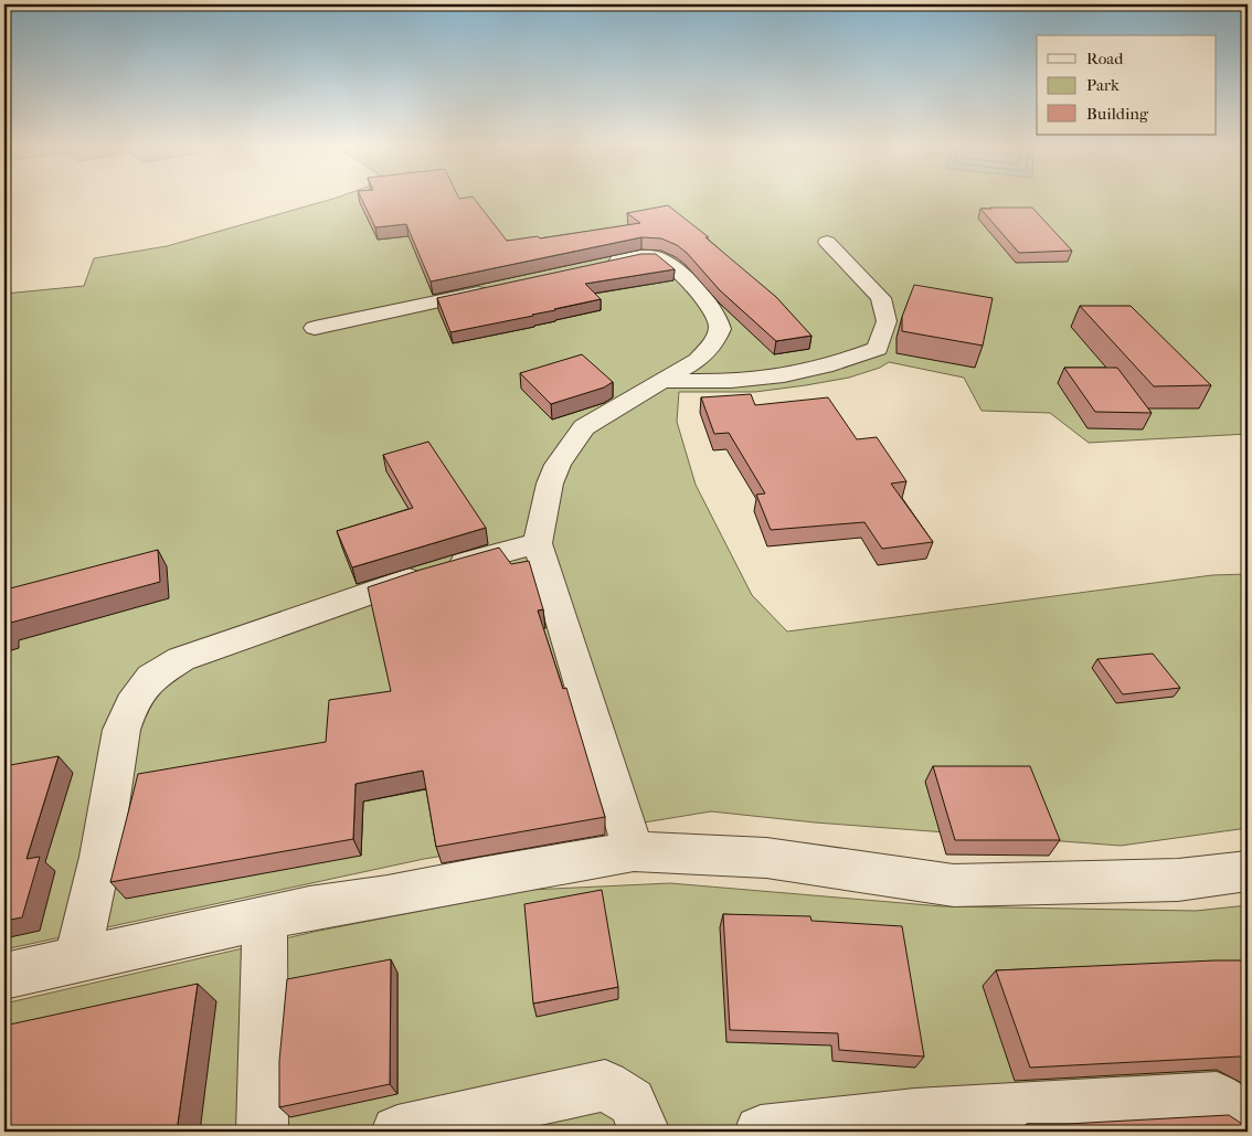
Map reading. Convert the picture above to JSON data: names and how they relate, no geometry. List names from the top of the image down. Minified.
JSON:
{"legend":["Road","Park","Building"]}
